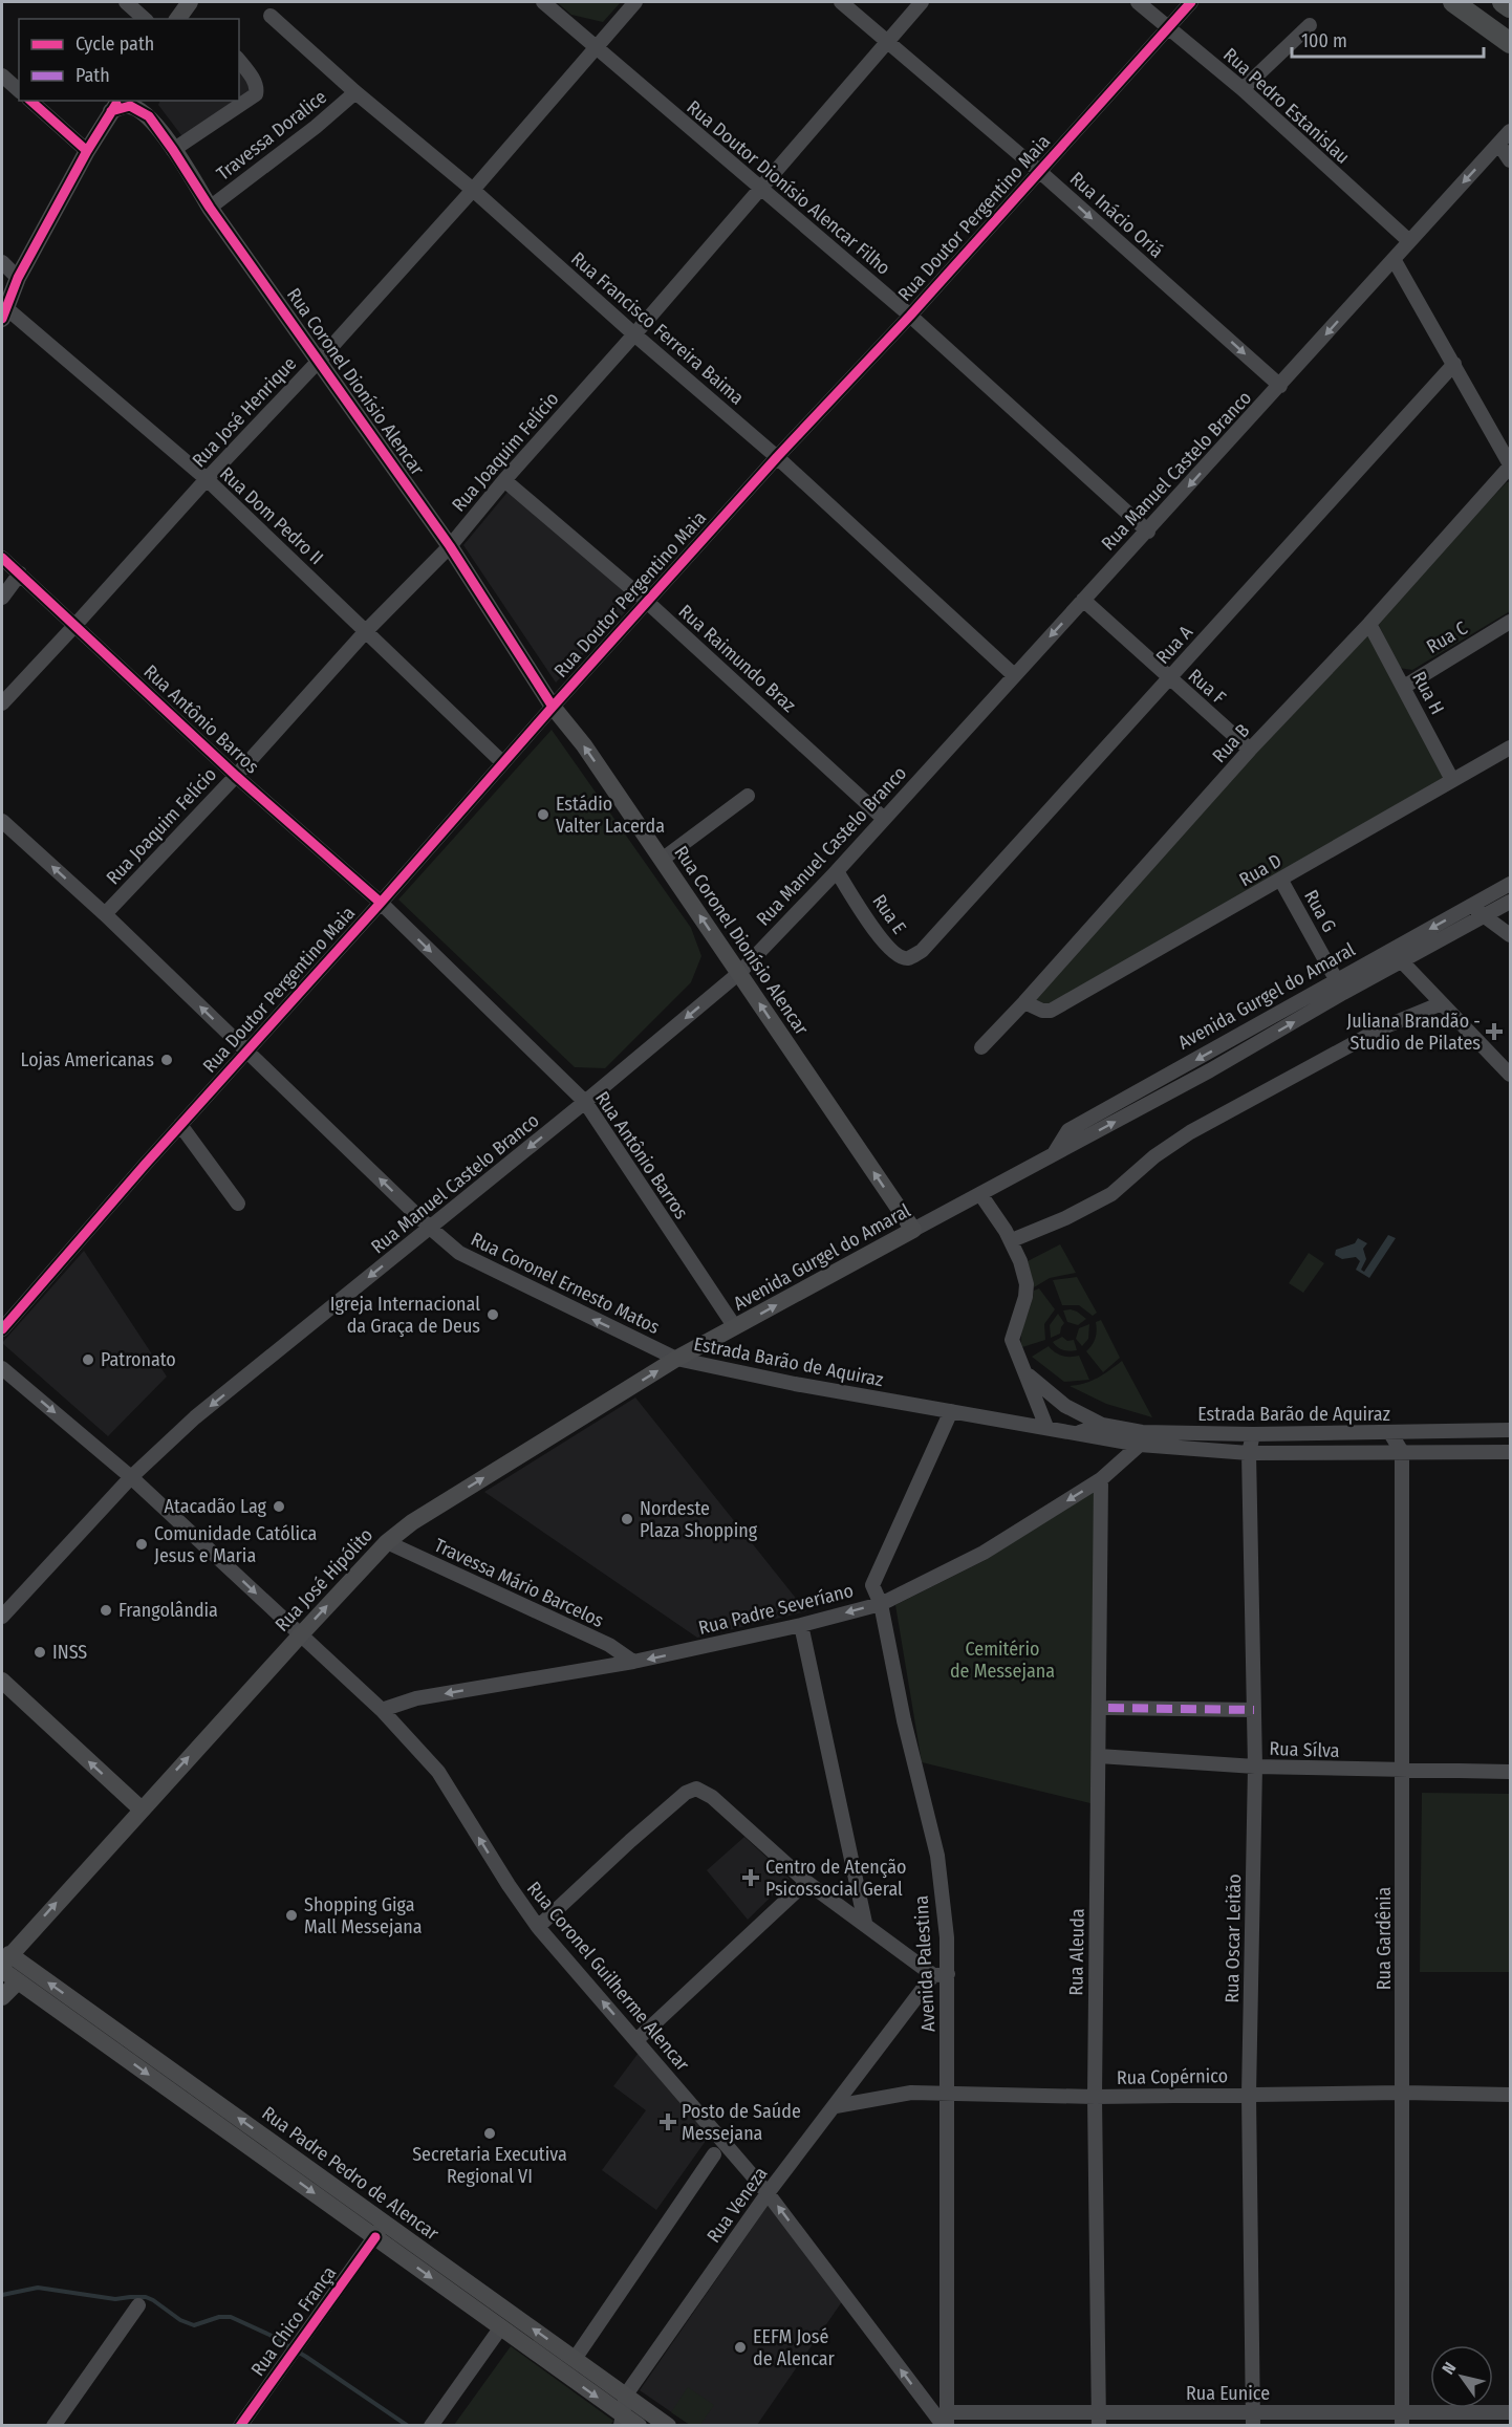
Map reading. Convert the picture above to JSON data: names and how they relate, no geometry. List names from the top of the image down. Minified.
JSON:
{"streets":{"main road":["Rua Coronel Dionísio Alencar","Avenida Gurgel do Amaral","Rua José Hipólito","Rua Padre Pedro de Alencar"],"street":["Rua Pedro Estanislau","Travessa Doralice","Rua Doutor Dionísio Alencar Filho","Rua Inácio Oriá","Rua Doutor Pergentino Maia","Rua Francisco Ferreira Baima","Rua José Henrique","Rua Joaquim Felício","Rua Manuel Castelo Branco","Rua Dom Pedro II","Rua C","Rua A","Rua Raimundo Braz","Rua F","Rua H","Rua Antônio Barros","Rua B","Rua D","Rua G","Rua E","Rua Coronel Ernesto Matos","Estrada Barão de Aquiraz","Travessa Mário Barcelos","Rua Padre Severíano","Rua Sílva","Rua Oscar Leitão","Rua Gardênia","Rua Aleuda","Avenida Palestina","Rua Coronel Guilherme Alencar","Rua Copérnico","Rua Veneza","Rua Chico França","Rua Eunice"]},"crossings":[["Rua Pedro Estanislau","Rua Doutor Pergentino Maia"],["Rua Pedro Estanislau","Rua Manuel Castelo Branco"],["Travessa Doralice","Rua Francisco Ferreira Baima"],["Travessa Doralice","Rua Coronel Dionísio Alencar"],["Rua Doutor Dionísio Alencar Filho","Rua Doutor Pergentino Maia"],["Rua Doutor Dionísio Alencar Filho","Rua José Henrique"],["Rua Doutor Dionísio Alencar Filho","Rua Joaquim Felício"],["Rua Doutor Dionísio Alencar Filho","Rua Manuel Castelo Branco"],["Rua Inácio Oriá","Rua Doutor Pergentino Maia"],["Rua Inácio Oriá","Rua Joaquim Felício"],["Rua Inácio Oriá","Rua Manuel Castelo Branco"],["Rua Doutor Pergentino Maia","Rua Francisco Ferreira Baima"],["Rua Doutor Pergentino Maia","Rua Coronel Dionísio Alencar"],["Rua Doutor Pergentino Maia","Rua Dom Pedro II"],["Rua Doutor Pergentino Maia","Rua Raimundo Braz"],["Rua Doutor Pergentino Maia","Rua Antônio Barros"],["Rua Doutor Pergentino Maia","Rua Coronel Ernesto Matos"],["Rua Francisco Ferreira Baima","Rua José Henrique"],["Rua Francisco Ferreira Baima","Rua Joaquim Felício"],["Rua Francisco Ferreira Baima","Rua Manuel Castelo Branco"],["Rua Coronel Dionísio Alencar","Rua José Henrique"],["Rua Coronel Dionísio Alencar","Rua Joaquim Felício"],["Rua Coronel Dionísio Alencar","Rua Manuel Castelo Branco"],["Rua Coronel Dionísio Alencar","Avenida Gurgel do Amaral"],["Rua José Henrique","Rua Dom Pedro II"],["Rua José Henrique","Rua Antônio Barros"],["Rua Joaquim Felício","Rua Dom Pedro II"],["Rua Joaquim Felício","Rua Raimundo Braz"],["Rua Joaquim Felício","Rua Antônio Barros"],["Rua Joaquim Felício","Rua Coronel Ernesto Matos"],["Rua Manuel Castelo Branco","Rua Raimundo Braz"],["Rua Manuel Castelo Branco","Rua F"],["Rua Manuel Castelo Branco","Rua Antônio Barros"],["Rua Manuel Castelo Branco","Rua E"],["Rua Manuel Castelo Branco","Rua Coronel Ernesto Matos"],["Rua Manuel Castelo Branco","Rua Coronel Guilherme Alencar"],["Rua C","Rua H"],["Rua A","Rua F"],["Rua A","Rua E"],["Rua F","Rua B"],["Rua H","Rua B"],["Rua H","Rua D"],["Rua Antônio Barros","Avenida Gurgel do Amaral"],["Rua B","Rua D"],["Rua D","Rua G"],["Rua G","Avenida Gurgel do Amaral"],["Avenida Gurgel do Amaral","Rua Coronel Ernesto Matos"],["Avenida Gurgel do Amaral","Estrada Barão de Aquiraz"],["Avenida Gurgel do Amaral","Rua José Hipólito"],["Rua Coronel Ernesto Matos","Estrada Barão de Aquiraz"],["Rua Coronel Ernesto Matos","Rua José Hipólito"],["Estrada Barão de Aquiraz","Rua José Hipólito"],["Estrada Barão de Aquiraz","Rua Padre Severíano"],["Estrada Barão de Aquiraz","Rua Oscar Leitão"],["Estrada Barão de Aquiraz","Rua Gardênia"],["Estrada Barão de Aquiraz","Avenida Palestina"],["Rua José Hipólito","Travessa Mário Barcelos"],["Rua José Hipólito","Rua Coronel Guilherme Alencar"],["Rua José Hipólito","Rua Padre Pedro de Alencar"],["Travessa Mário Barcelos","Rua Padre Severíano"],["Rua Padre Severíano","Rua Aleuda"],["Rua Padre Severíano","Avenida Palestina"],["Rua Padre Severíano","Rua Coronel Guilherme Alencar"],["Rua Sílva","Rua Oscar Leitão"],["Rua Sílva","Rua Gardênia"],["Rua Sílva","Rua Aleuda"],["Rua Oscar Leitão","Rua Copérnico"],["Rua Oscar Leitão","Rua Eunice"],["Rua Gardênia","Rua Copérnico"],["Rua Gardênia","Rua Eunice"],["Rua Aleuda","Rua Copérnico"],["Rua Aleuda","Rua Eunice"],["Avenida Palestina","Rua Coronel Guilherme Alencar"],["Avenida Palestina","Rua Copérnico"],["Avenida Palestina","Rua Veneza"],["Avenida Palestina","Rua Eunice"],["Rua Coronel Guilherme Alencar","Rua Veneza"],["Rua Coronel Guilherme Alencar","Rua Eunice"],["Rua Copérnico","Rua Veneza"],["Rua Padre Pedro de Alencar","Rua Veneza"],["Rua Padre Pedro de Alencar","Rua Chico França"]],"one_way":["Rua Inácio Oriá","Rua Coronel Dionísio Alencar","Rua Manuel Castelo Branco","Rua Coronel Ernesto Matos","Rua José Hipólito","Rua Padre Severíano"],"parks":["Cemitério de Messejana"],"places":{"other":["Estádio Valter Lacerda","Lojas Americanas","Igreja Internacional da Graça de Deus","Patronato","Atacadão Lag","Nordeste Plaza Shopping","Comunidade Católica Jesus e Maria","Frangolândia","INSS","Shopping Giga Mall Messejana","Secretaria Executiva Regional VI","EEFM José de Alencar"],"health":["Juliana Brandão - Studio de Pilates","Centro de Atenção Psicossocial Geral","Posto de Saúde Messejana"]},"legend":["Cycle path","Path"],"scale_bar":"100 m","north":"top left"}
